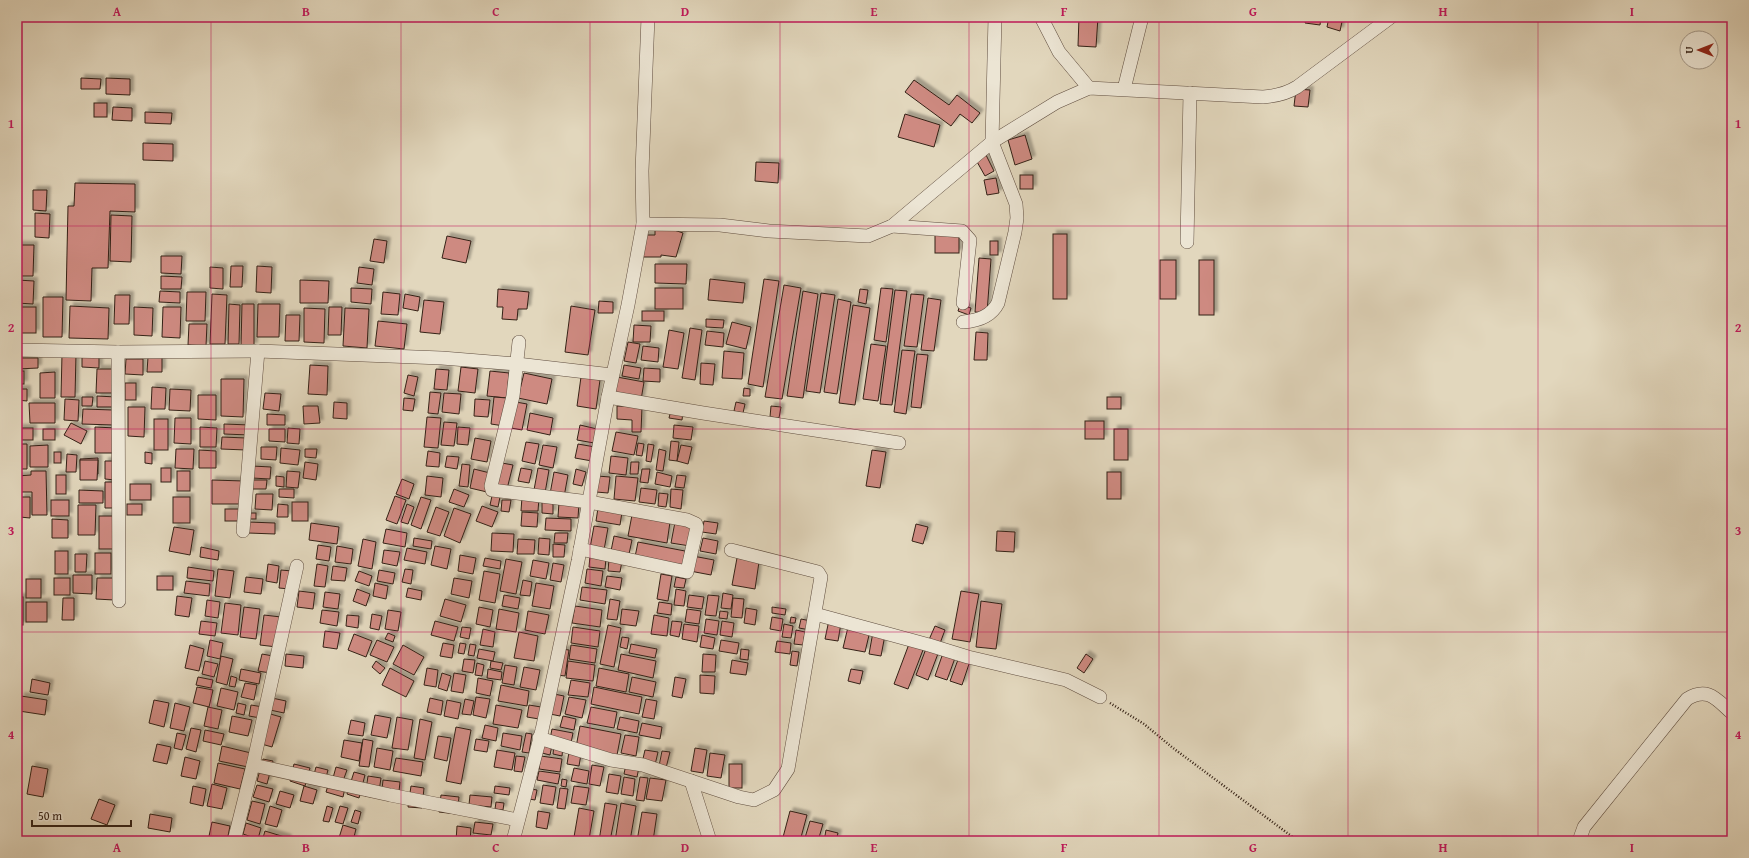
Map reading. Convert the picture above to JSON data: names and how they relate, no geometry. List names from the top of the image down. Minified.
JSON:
{"scale_bar":"50 m","north":"left","grid":{"columns":["A","B","C","D","E","F","G","H","I"],"rows":["1","2","3","4"]}}
